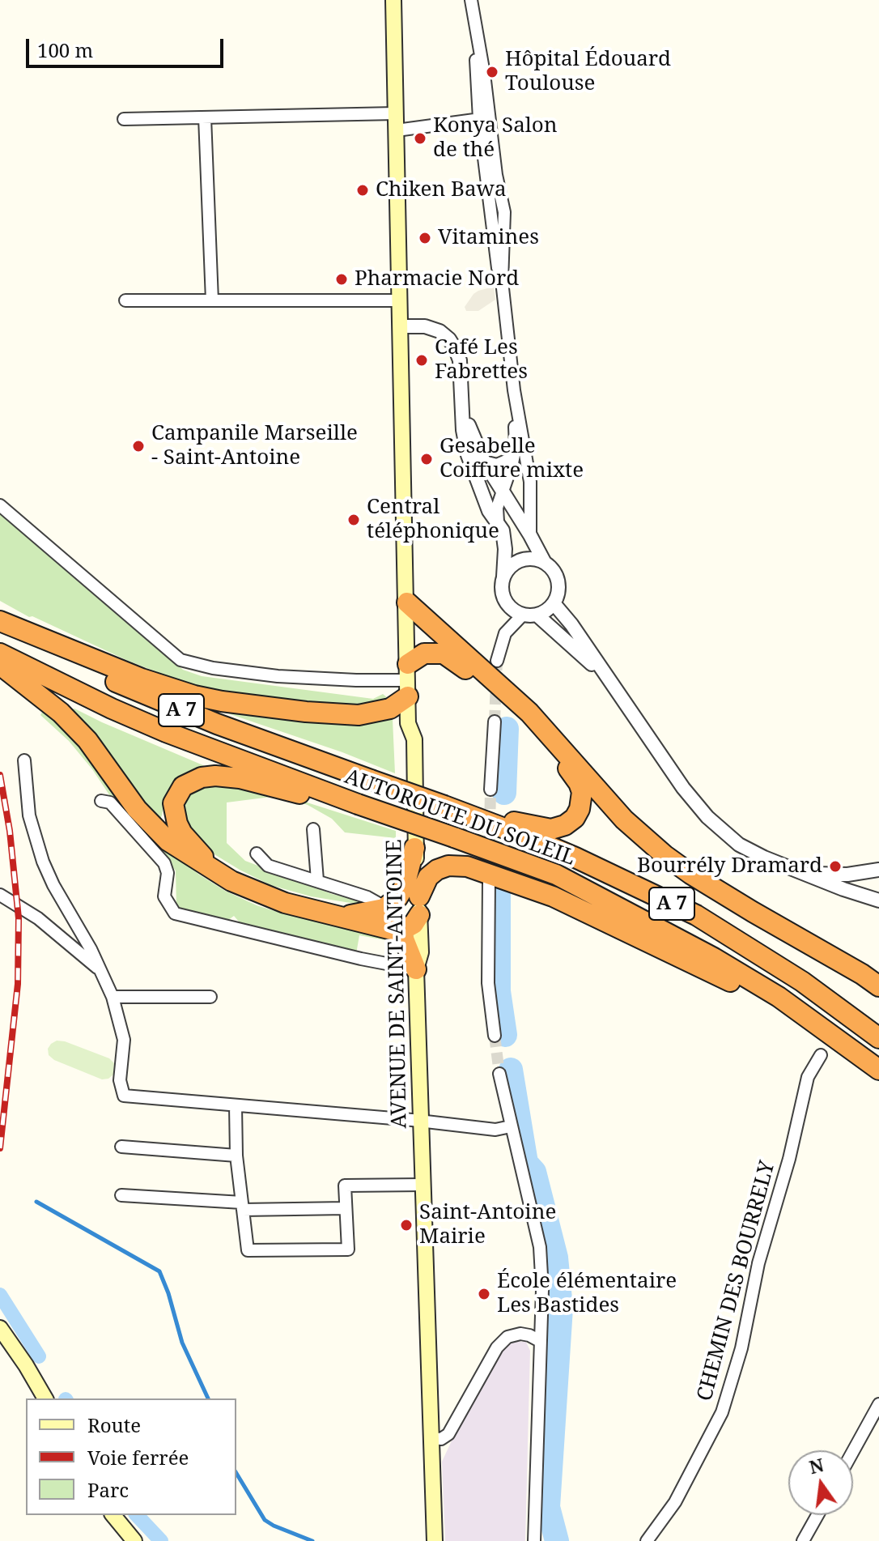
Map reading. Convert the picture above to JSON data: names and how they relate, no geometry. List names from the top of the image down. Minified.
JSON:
{"streets":{"highway":["A 7","AUTOROUTE DU SOLEIL"],"main road":["AVENUE DE SAINT-ANTOINE"],"street":["CHEMIN DES BOURRELY"]},"places":["Hôpital Édouard Toulouse","Konya Salon de thé","Chiken Bawa","Vitamines","Pharmacie Nord","Café Les Fabrettes","Campanile Marseille - Saint-Antoine","Gesabelle Coiffure mixte","Central téléphonique","Bourrély Dramard","Saint-Antoine Mairie","École élémentaire Les Bastides"],"legend":["Route","Voie ferrée","Parc"],"scale_bar":"100 m","north":"top"}
